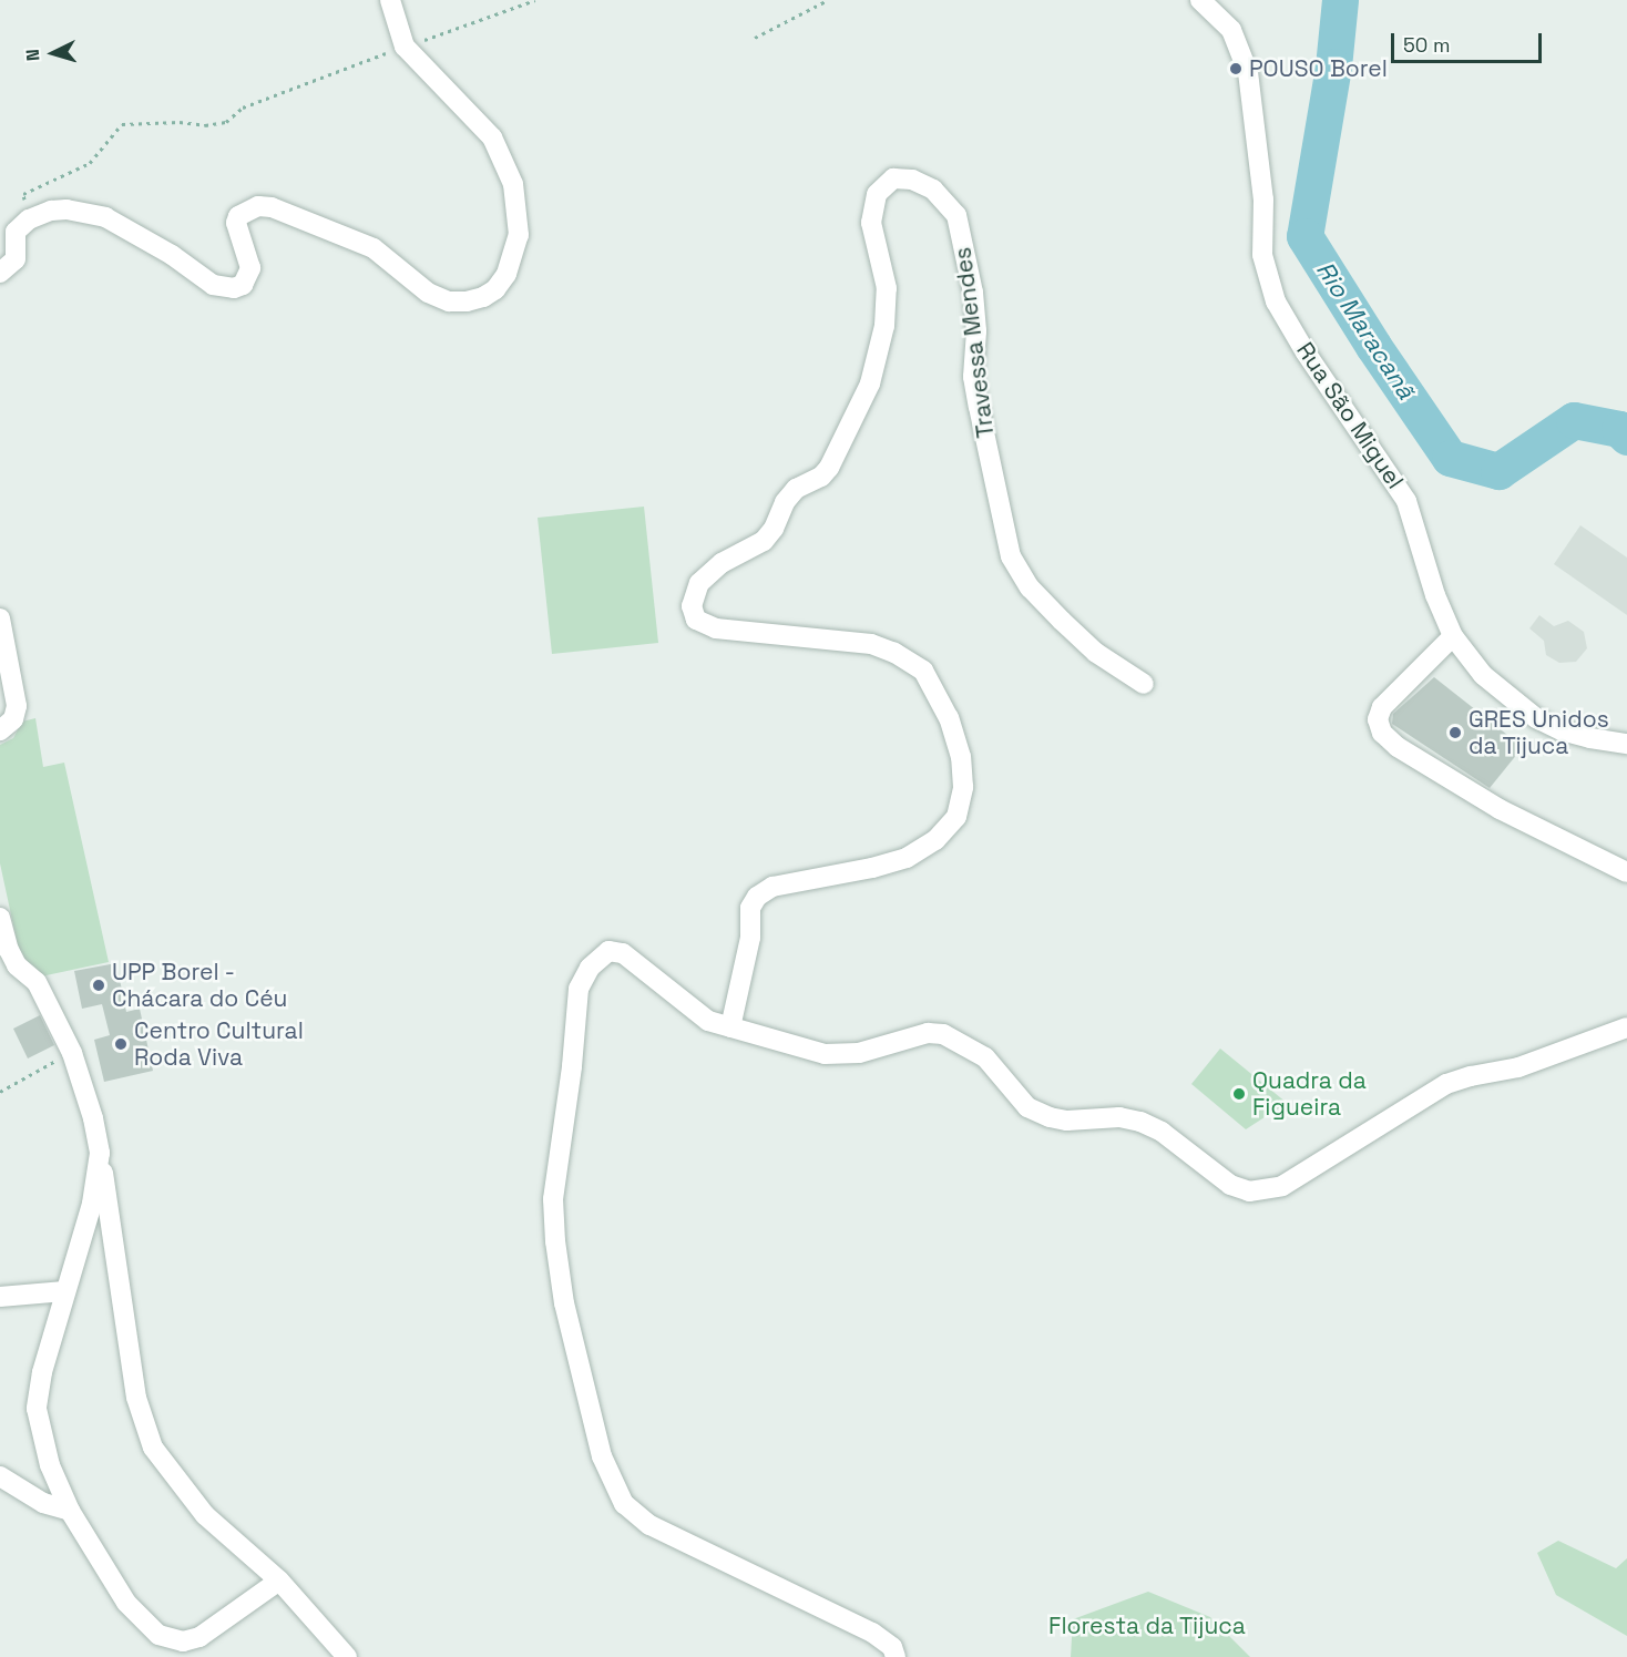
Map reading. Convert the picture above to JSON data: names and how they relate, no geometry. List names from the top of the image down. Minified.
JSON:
{"streets":{"street":["Travessa Mendes","Rua São Miguel"]},"water":["Rio Maracanã"],"parks":["Floresta da Tijuca"],"places":["POUSO Borel","GRES Unidos da Tijuca","UPP Borel - Chácara do Céu","Centro Cultural Roda Viva","Quadra da Figueira"],"scale_bar":"50 m","north":"left"}
